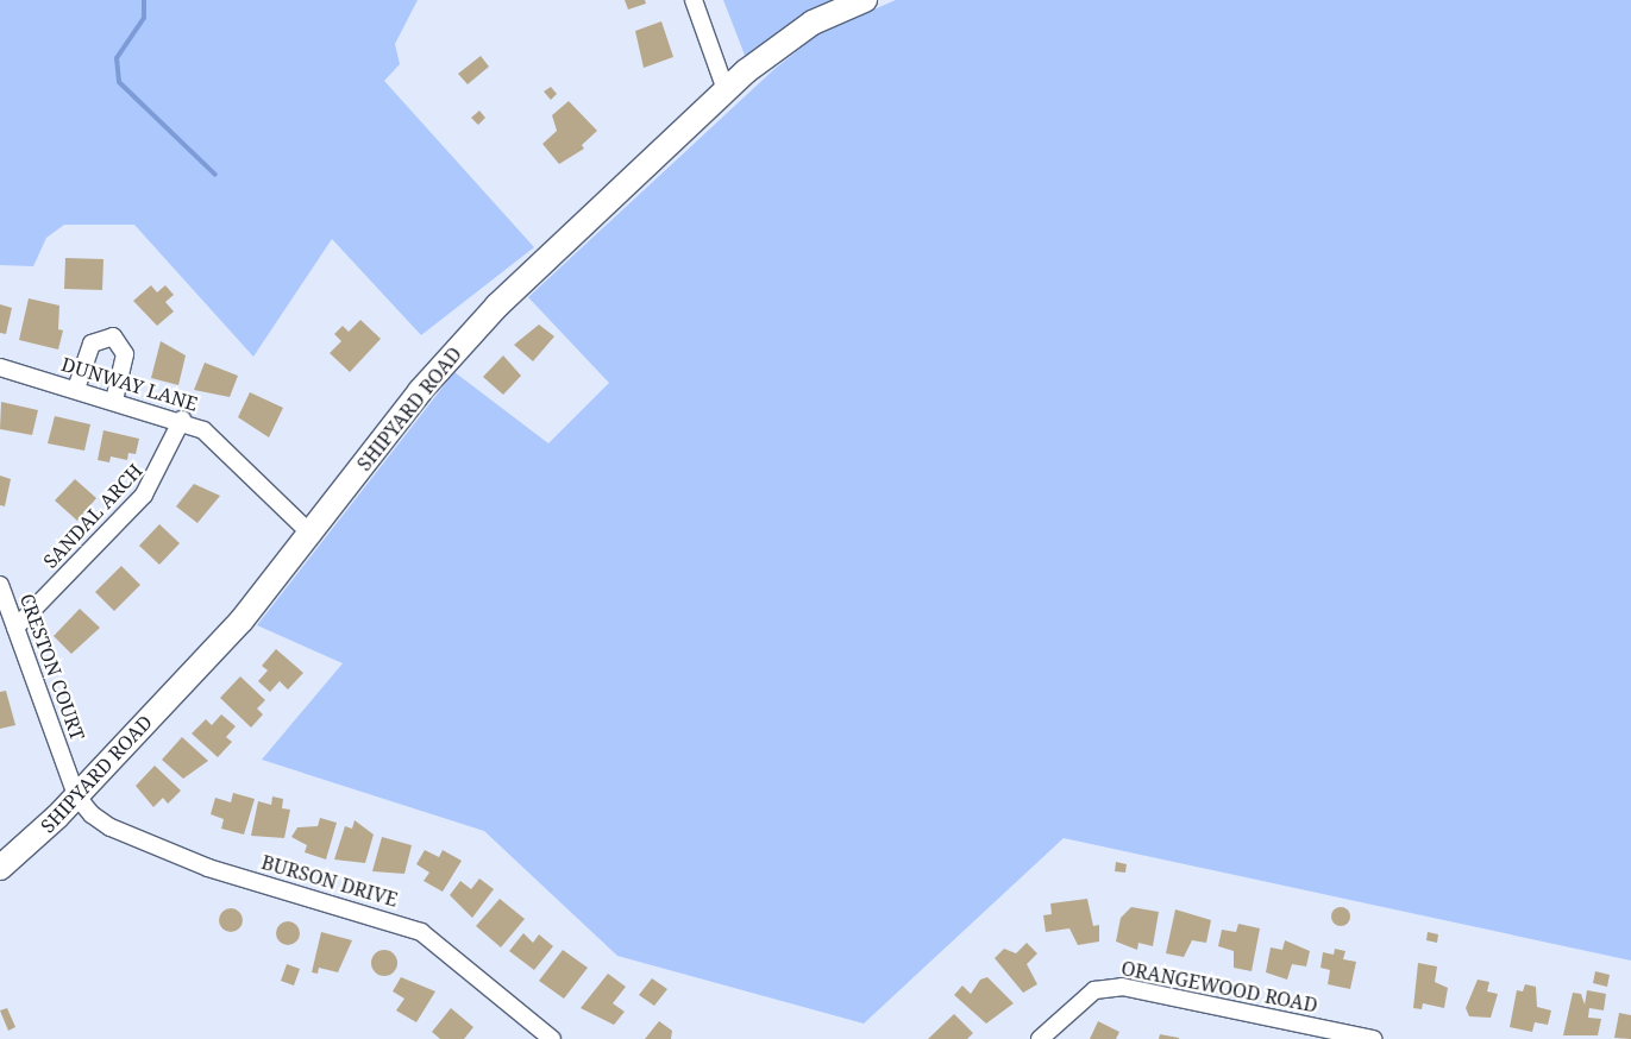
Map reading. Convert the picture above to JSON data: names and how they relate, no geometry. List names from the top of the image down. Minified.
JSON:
{"streets":{"street":["DUNWAY LANE","SHIPYARD ROAD","SANDAL ARCH","CRESTON COURT","BURSON DRIVE","ORANGEWOOD ROAD"]},"crossings":[["DUNWAY LANE","SHIPYARD ROAD"],["DUNWAY LANE","SANDAL ARCH"],["SHIPYARD ROAD","CRESTON COURT"],["SHIPYARD ROAD","BURSON DRIVE"],["SANDAL ARCH","CRESTON COURT"],["CRESTON COURT","BURSON DRIVE"]]}
